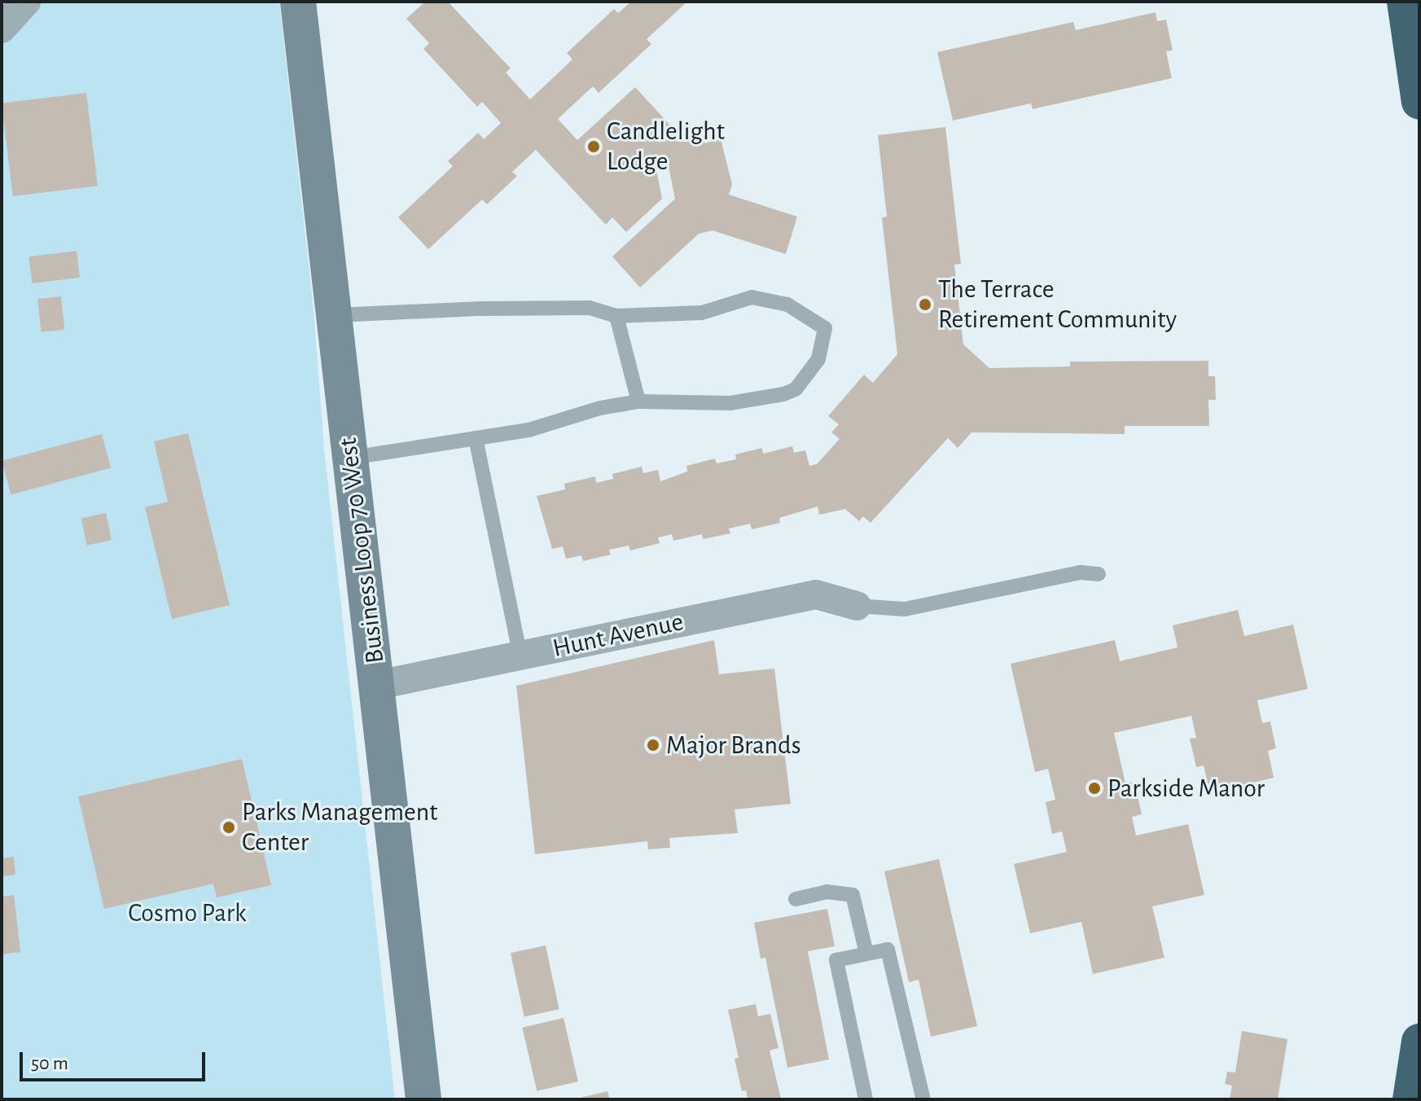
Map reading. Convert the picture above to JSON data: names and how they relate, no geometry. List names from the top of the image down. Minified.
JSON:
{"streets":{"main road":["Business Loop 70 West"],"street":["Hunt Avenue"]},"crossings":[["Business Loop 70 West","Hunt Avenue"]],"parks":["Cosmo Park"],"places":["Candlelight Lodge","The Terrace Retirement Community","Major Brands","Parkside Manor","Parks Management Center"],"scale_bar":"50 m"}
